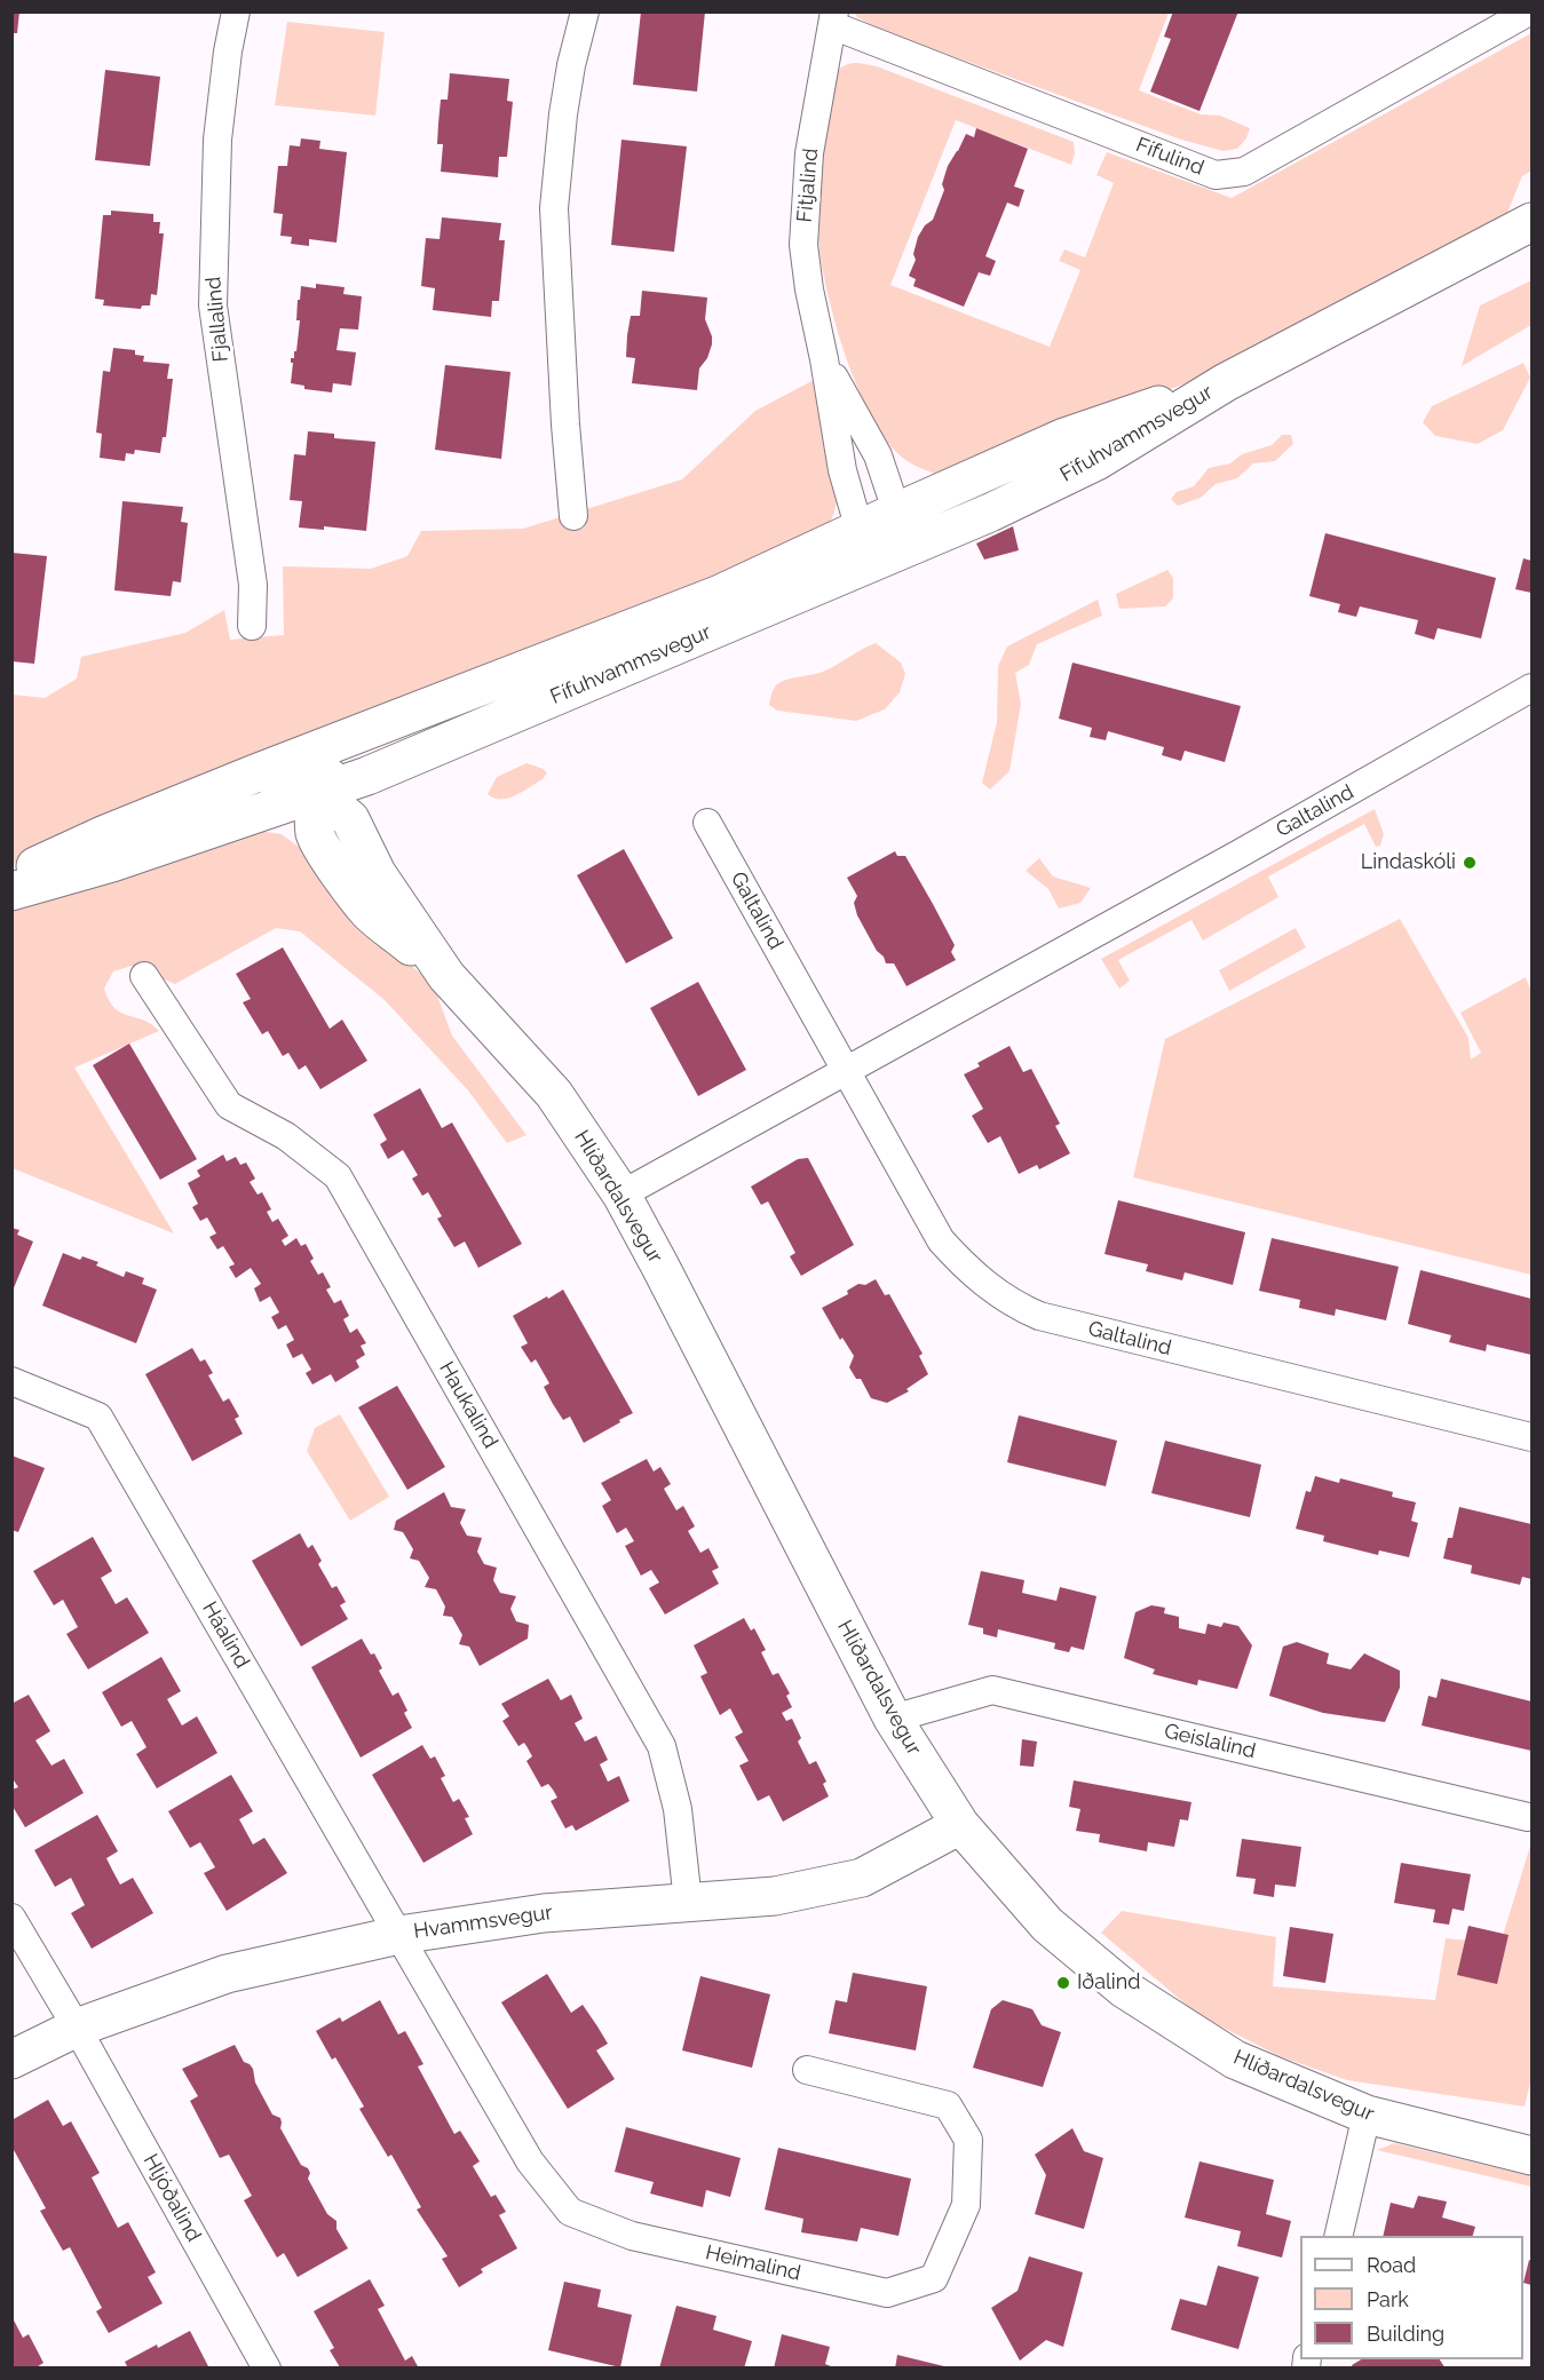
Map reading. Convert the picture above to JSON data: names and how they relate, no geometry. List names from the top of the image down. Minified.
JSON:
{"streets":{"main road":["Fífuhvammsvegur","Hlíðardalsvegur","Hvammsvegur"],"street":["Fífulind","Fitjalind","Fjallalind","Galtalind","Haukalind","Háalind","Geislalind","Hljóðalind","Heimalind"]},"crossings":[["Fífulind","Fitjalind"],["Fitjalind","Fífuhvammsvegur"],["Fífuhvammsvegur","Hlíðardalsvegur"],["Galtalind","Hlíðardalsvegur"],["Hlíðardalsvegur","Geislalind"],["Hlíðardalsvegur","Hvammsvegur"],["Haukalind","Hvammsvegur"],["Háalind","Hvammsvegur"],["Háalind","Heimalind"],["Hvammsvegur","Hljóðalind"],["Hvammsvegur","Heimalind"]],"places":["Lindaskóli","Iðalind"],"legend":["Road","Park","Building"]}
